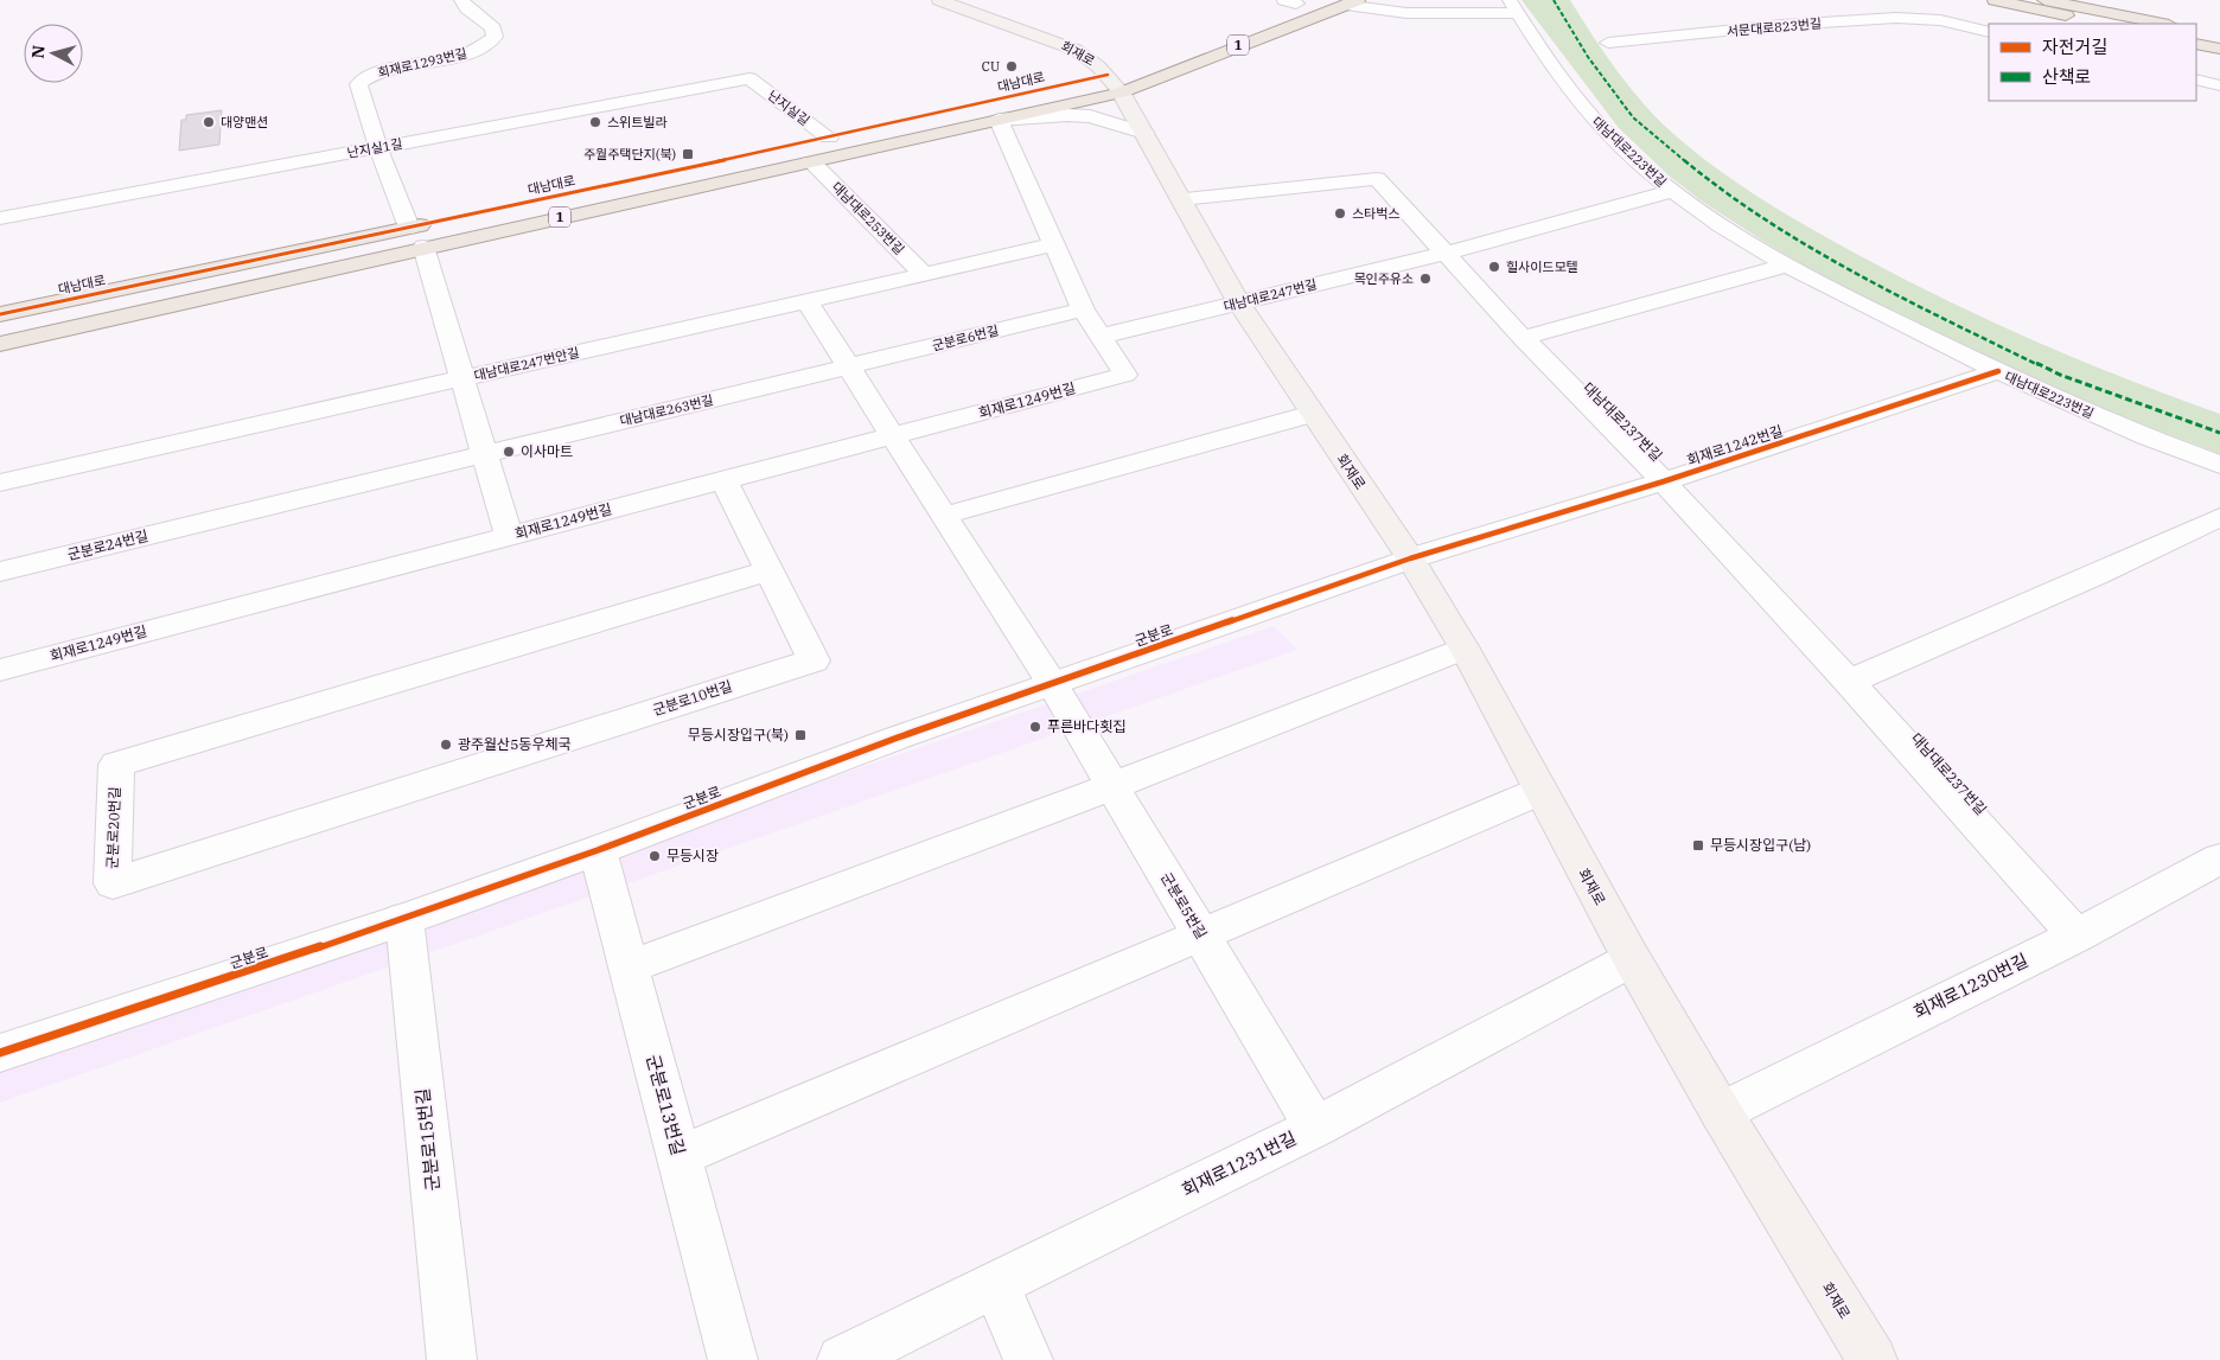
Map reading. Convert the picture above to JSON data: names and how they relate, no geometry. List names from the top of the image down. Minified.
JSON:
{"streets":{"main road":["1","회재로","대남대로"],"street":["서문대로823번길","회재로1293번길","난지실길","난지실1길","대남대로223번길","대남대로253번길","대남대로247번길","군분로6번길","대남대로247번안길","회재로1249번길","대남대로263번길","대남대로237번길","회재로1242번길","군분로24번길","군분로","군분로10번길","군분로20번길","군분로5번길","회재로1230번길","군분로13번길","군분로15번길","회재로1231번길"]},"crossings":[["회재로","대남대로"],["회재로","대남대로247번길"],["회재로","대남대로237번길"],["회재로","회재로1242번길"],["회재로","군분로"],["회재로","회재로1230번길"],["회재로","회재로1231번길"],["회재로1293번길","난지실1길"],["대남대로","난지실길"],["대남대로","대남대로253번길"],["난지실길","난지실1길"],["대남대로223번길","대남대로247번길"],["대남대로223번길","회재로1242번길"],["대남대로253번길","대남대로247번안길"],["대남대로247번길","회재로1249번길"],["대남대로247번길","대남대로237번길"],["군분로6번길","대남대로263번길"],["회재로1249번길","군분로10번길"],["대남대로263번길","군분로24번길"],["대남대로237번길","회재로1242번길"],["대남대로237번길","회재로1230번길"],["회재로1242번길","군분로"],["군분로","군분로5번길"],["군분로","군분로13번길"],["군분로","군분로15번길"],["군분로10번길","군분로20번길"],["군분로5번길","회재로1231번길"]],"places":{"other":["CU","대양맨션","스위트빌라","스타벅스","힐사이드모텔","목인주유소","이사마트","푸른바다횟집","광주월산5동우체국","무등시장"],"transit":["주월주택단지(북)","무등시장입구(북)","무등시장입구(남)"]},"legend":["자전거길","산책로"],"north":"left"}
